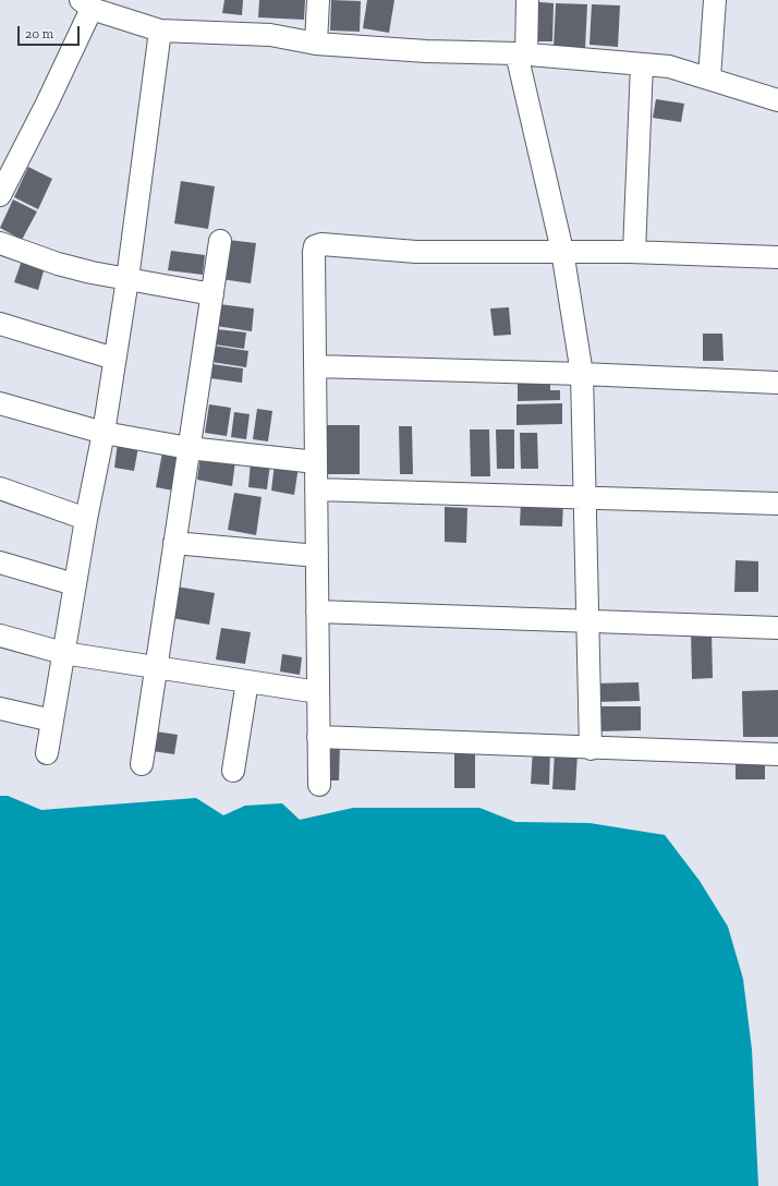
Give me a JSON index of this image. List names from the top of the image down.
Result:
{
  "scale_bar": "20 m"
}
